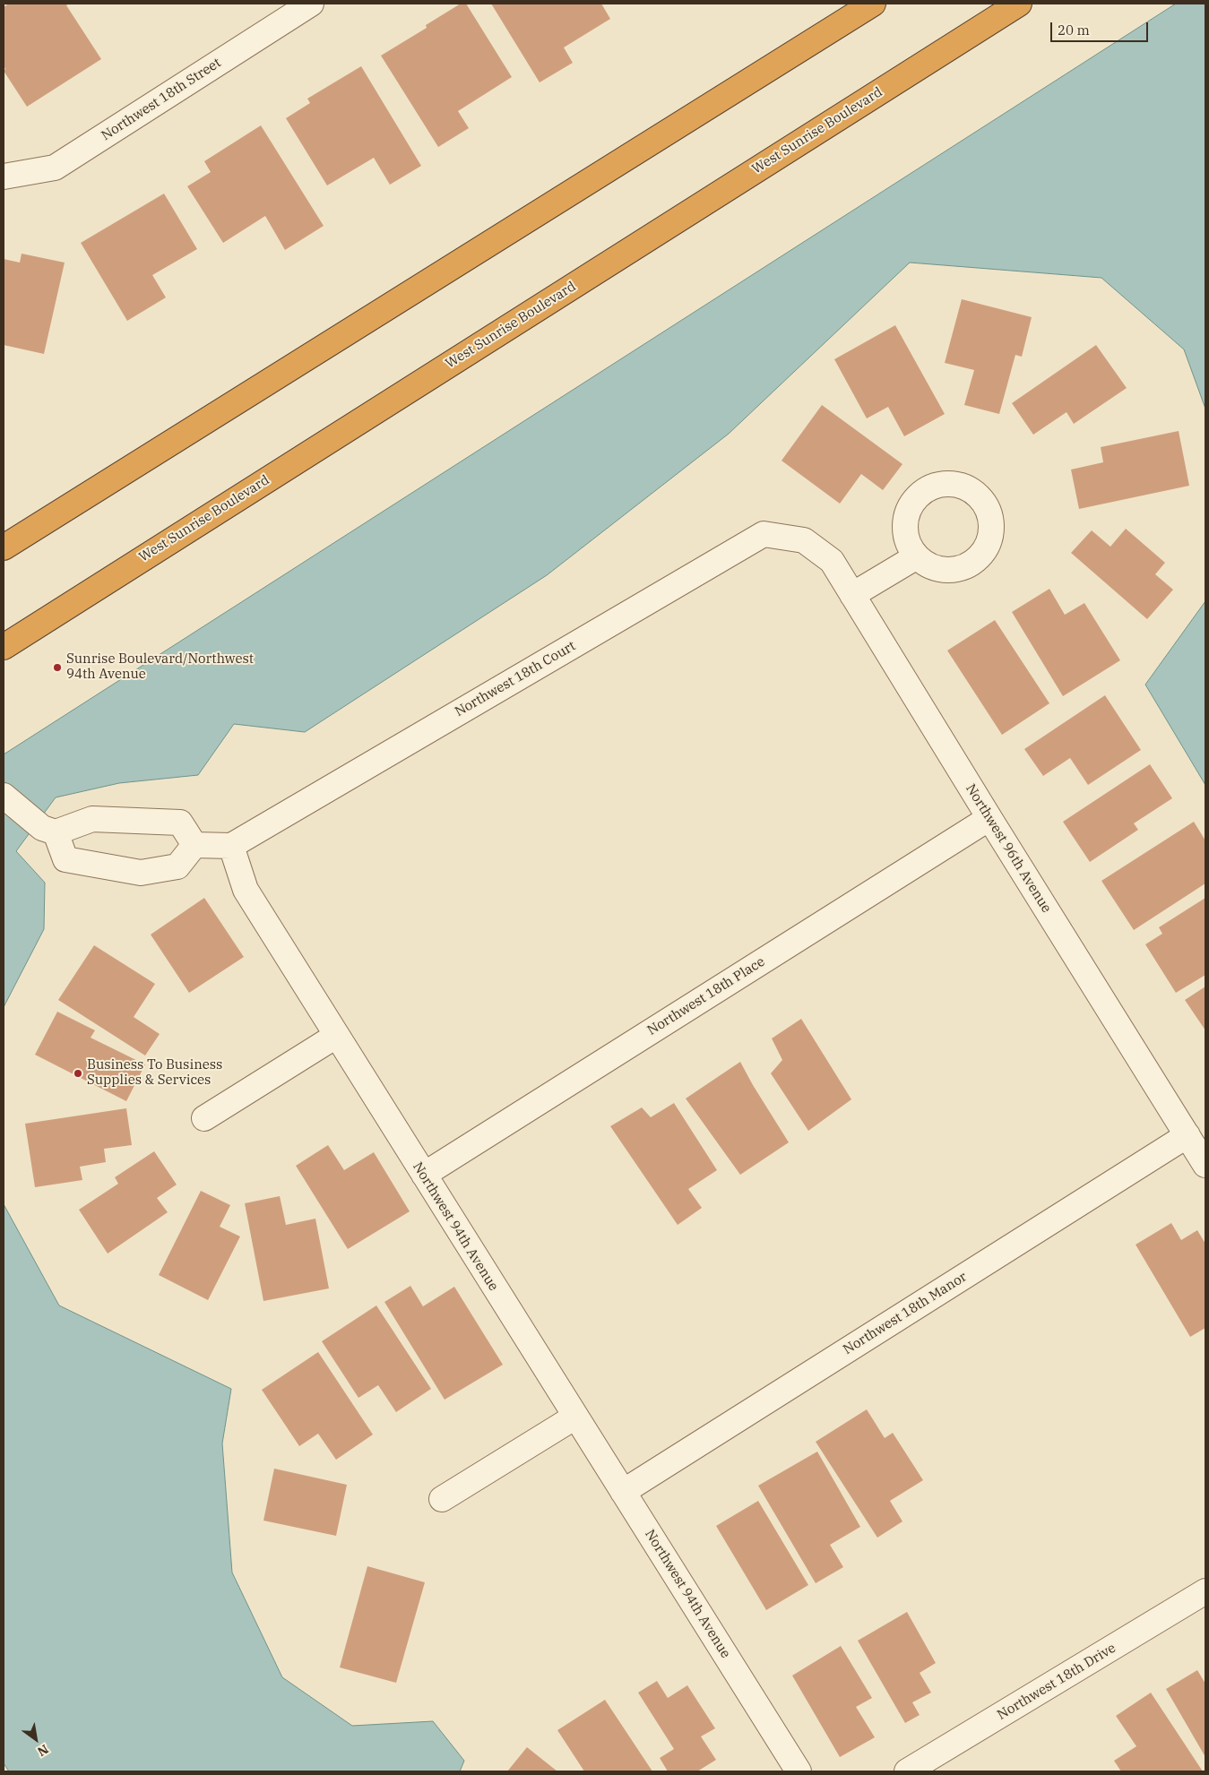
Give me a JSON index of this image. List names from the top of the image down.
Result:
{
  "streets": {
    "highway": ["West Sunrise Boulevard"],
    "street": [
      "Northwest 18th Street",
      "Northwest 18th Court",
      "Northwest 96th Avenue",
      "Northwest 18th Place",
      "Northwest 94th Avenue",
      "Northwest 18th Manor",
      "Northwest 18th Drive"
    ]
  },
  "crossings": [
    ["Northwest 18th Court", "Northwest 96th Avenue"],
    ["Northwest 18th Court", "Northwest 94th Avenue"],
    ["Northwest 96th Avenue", "Northwest 18th Place"],
    ["Northwest 96th Avenue", "Northwest 18th Manor"],
    ["Northwest 18th Place", "Northwest 94th Avenue"],
    ["Northwest 94th Avenue", "Northwest 18th Manor"]
  ],
  "places": ["Sunrise Boulevard/Northwest 94th Avenue", "Business To Business Supplies & Services"],
  "scale_bar": "20 m",
  "north": "bottom right"
}
